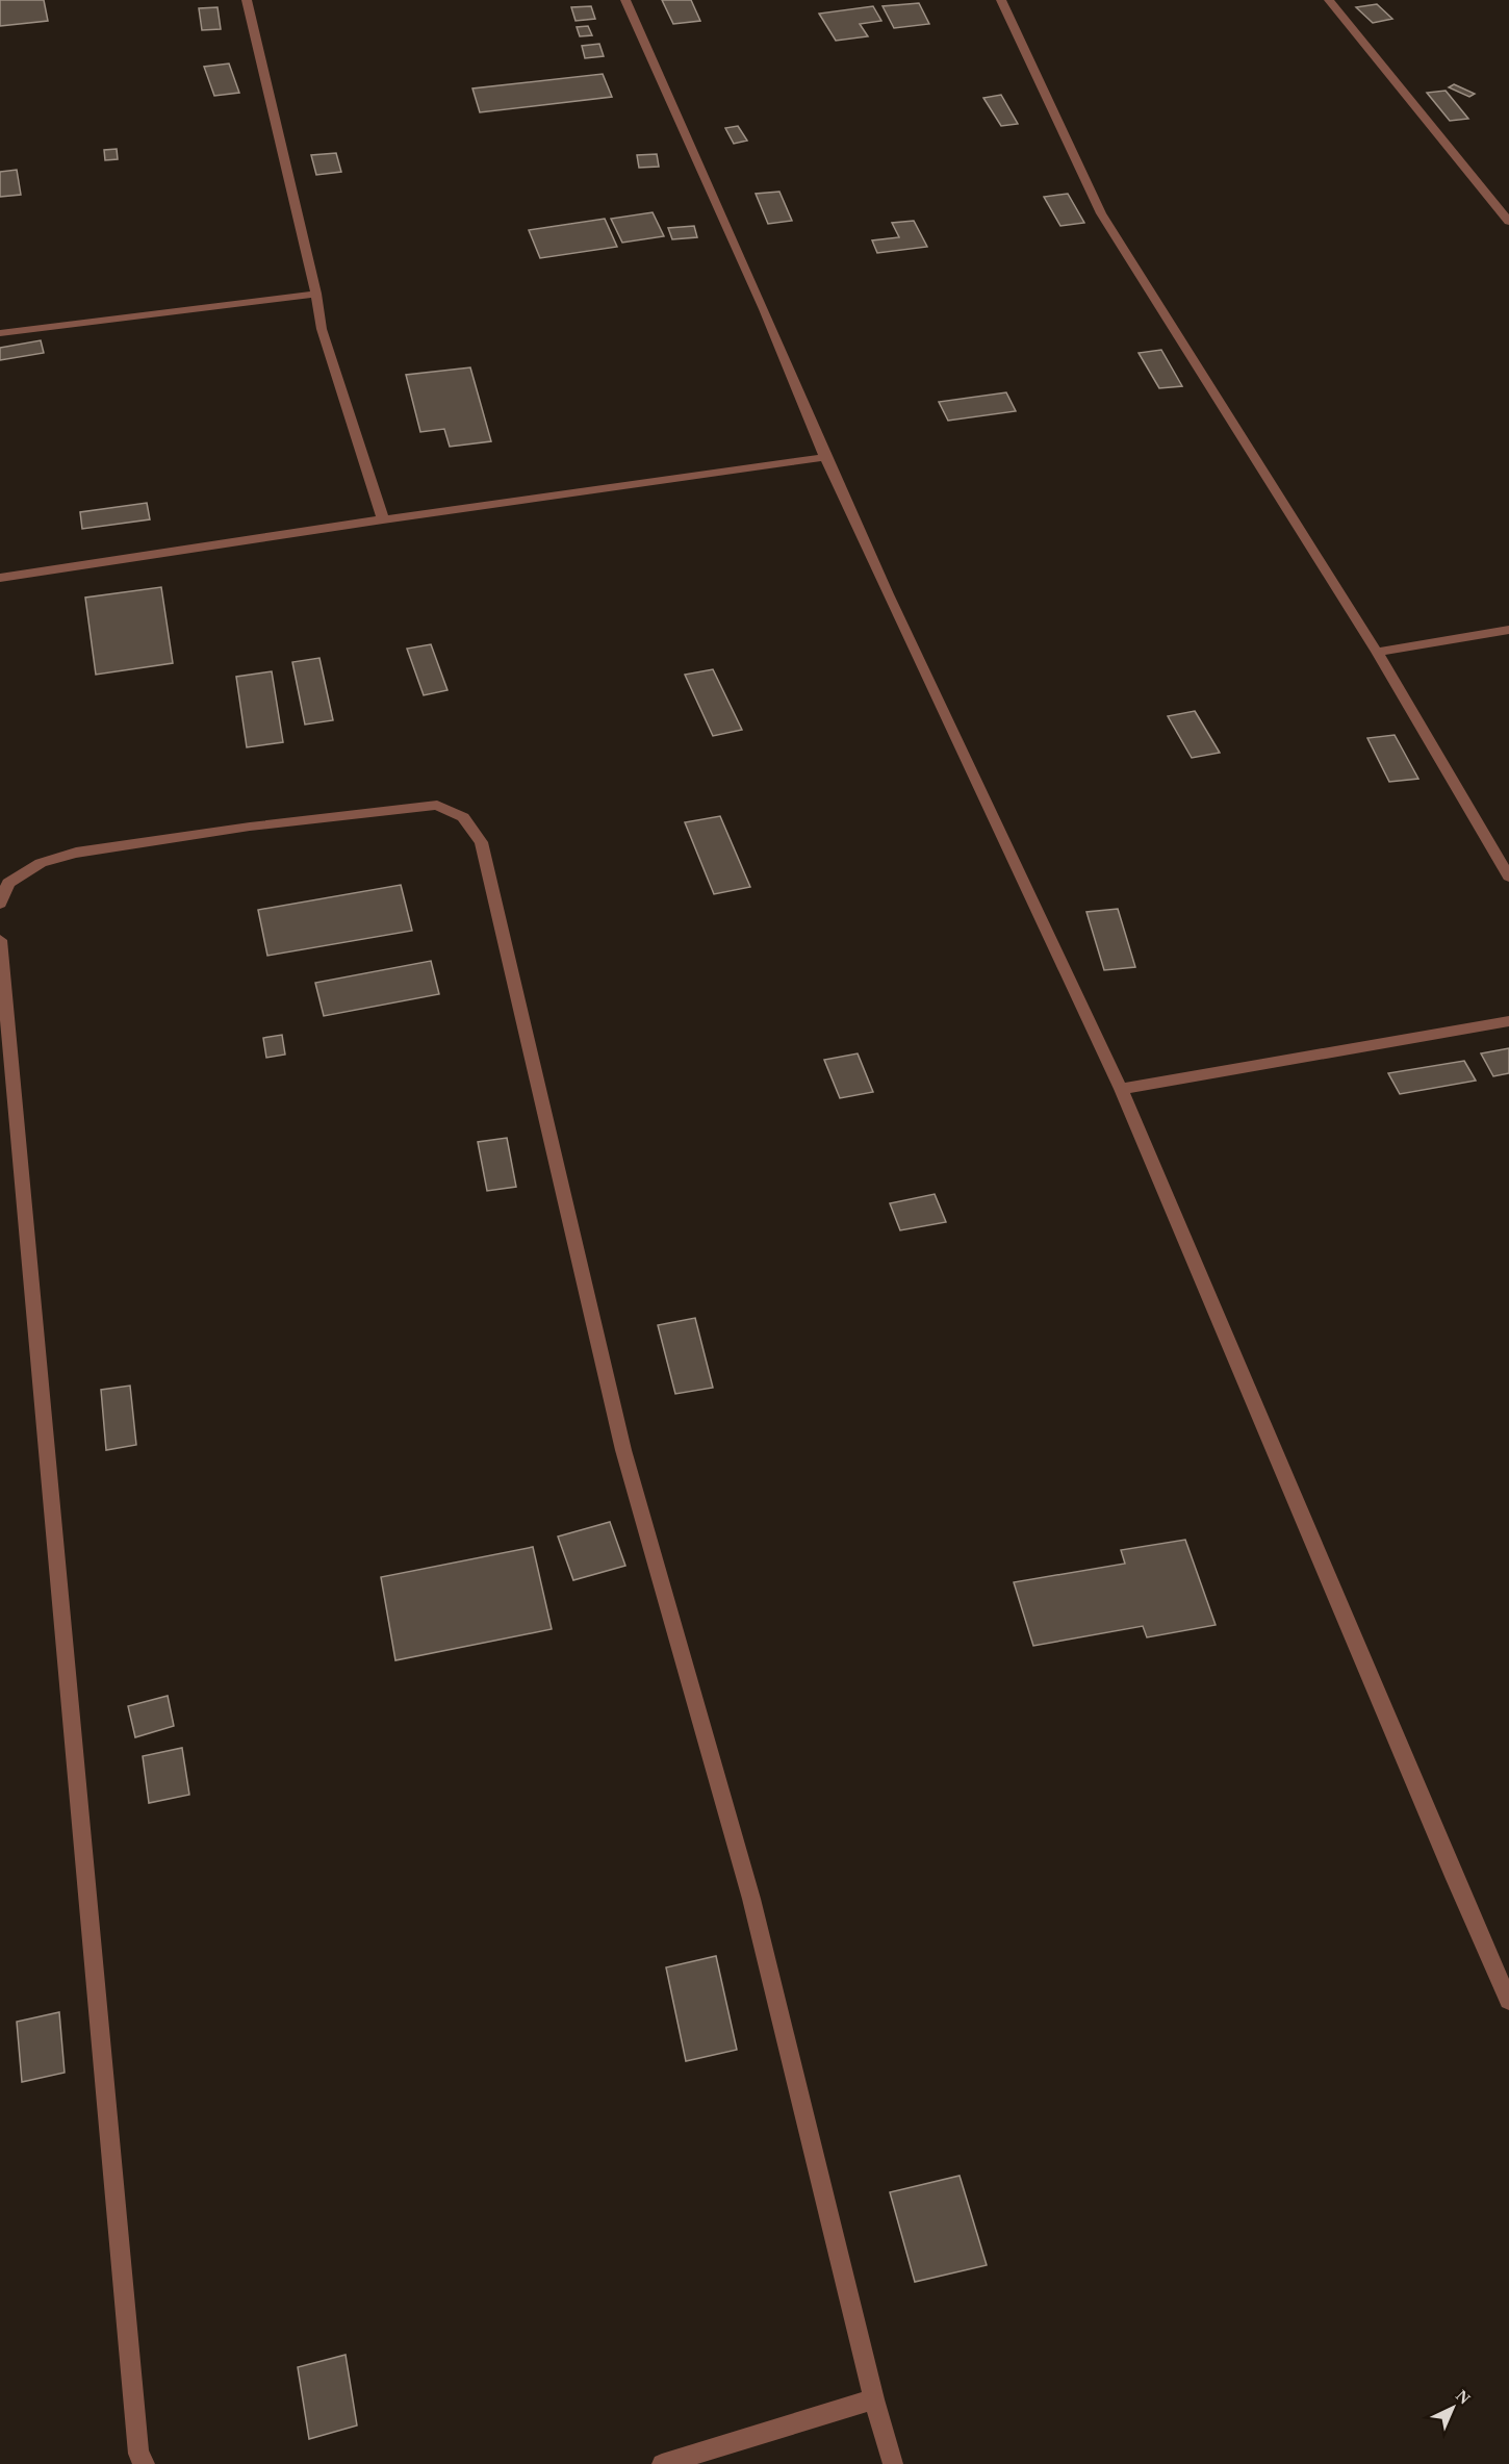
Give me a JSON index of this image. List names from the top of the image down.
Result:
{
  "north": "top right"
}
